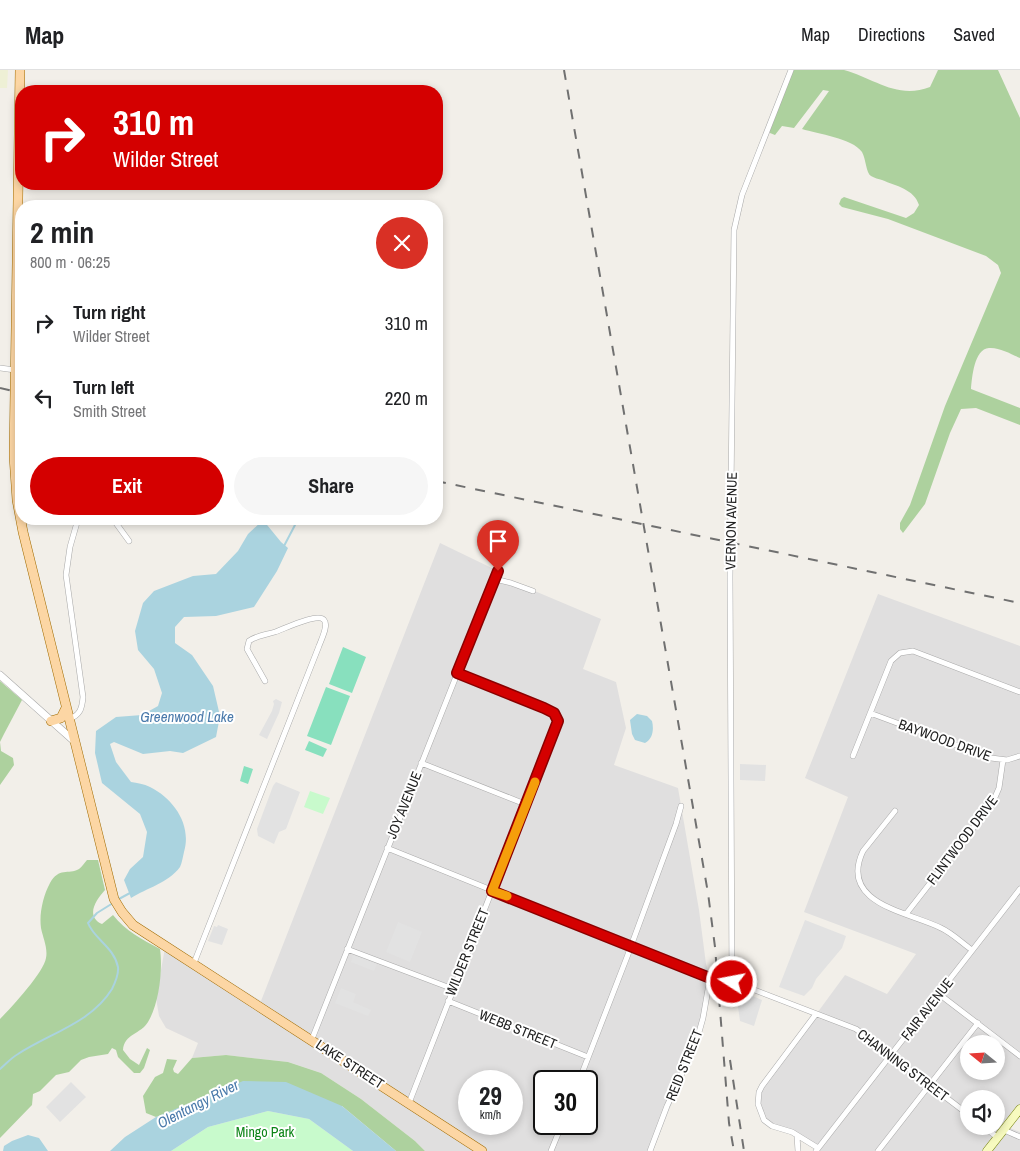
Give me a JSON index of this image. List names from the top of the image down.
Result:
{
  "streets": {
    "main road": ["LAKE STREET"],
    "street": [
      "VERNON AVENUE",
      "BAYWOOD DRIVE",
      "JOY AVENUE",
      "FLINTWOOD DRIVE",
      "WILDER STREET",
      "FAIR AVENUE",
      "WEBB STREET",
      "REID STREET",
      "CHANNING STREET"
    ]
  },
  "crossings": [
    ["VERNON AVENUE", "CHANNING STREET"],
    ["BAYWOOD DRIVE", "FLINTWOOD DRIVE"],
    ["JOY AVENUE", "WILDER STREET"],
    ["JOY AVENUE", "LAKE STREET"],
    ["JOY AVENUE", "CHANNING STREET"],
    ["WILDER STREET", "WEBB STREET"],
    ["WILDER STREET", "LAKE STREET"],
    ["WILDER STREET", "CHANNING STREET"],
    ["FAIR AVENUE", "CHANNING STREET"],
    ["REID STREET", "CHANNING STREET"]
  ],
  "water": ["Greenwood Lake", "Olentangy River"],
  "parks": ["Mingo Park"],
  "north": "left",
  "page": {
    "header": "Map",
    "nav": ["Map", "Directions", "Saved"],
    "turn": ["310 m", "Wilder Street"],
    "heading": ["2 min", "800 m · 06:25"],
    "list": [
      {
        "name": "Turn right",
        "note": "Wilder Street",
        "value": "310 m"
      },
      {
        "name": "Turn left",
        "note": "Smith Street",
        "value": "220 m"
      }
    ],
    "buttons": ["Exit", "Share"],
    "speed": "29 km/h",
    "limit": "30"
  }
}
